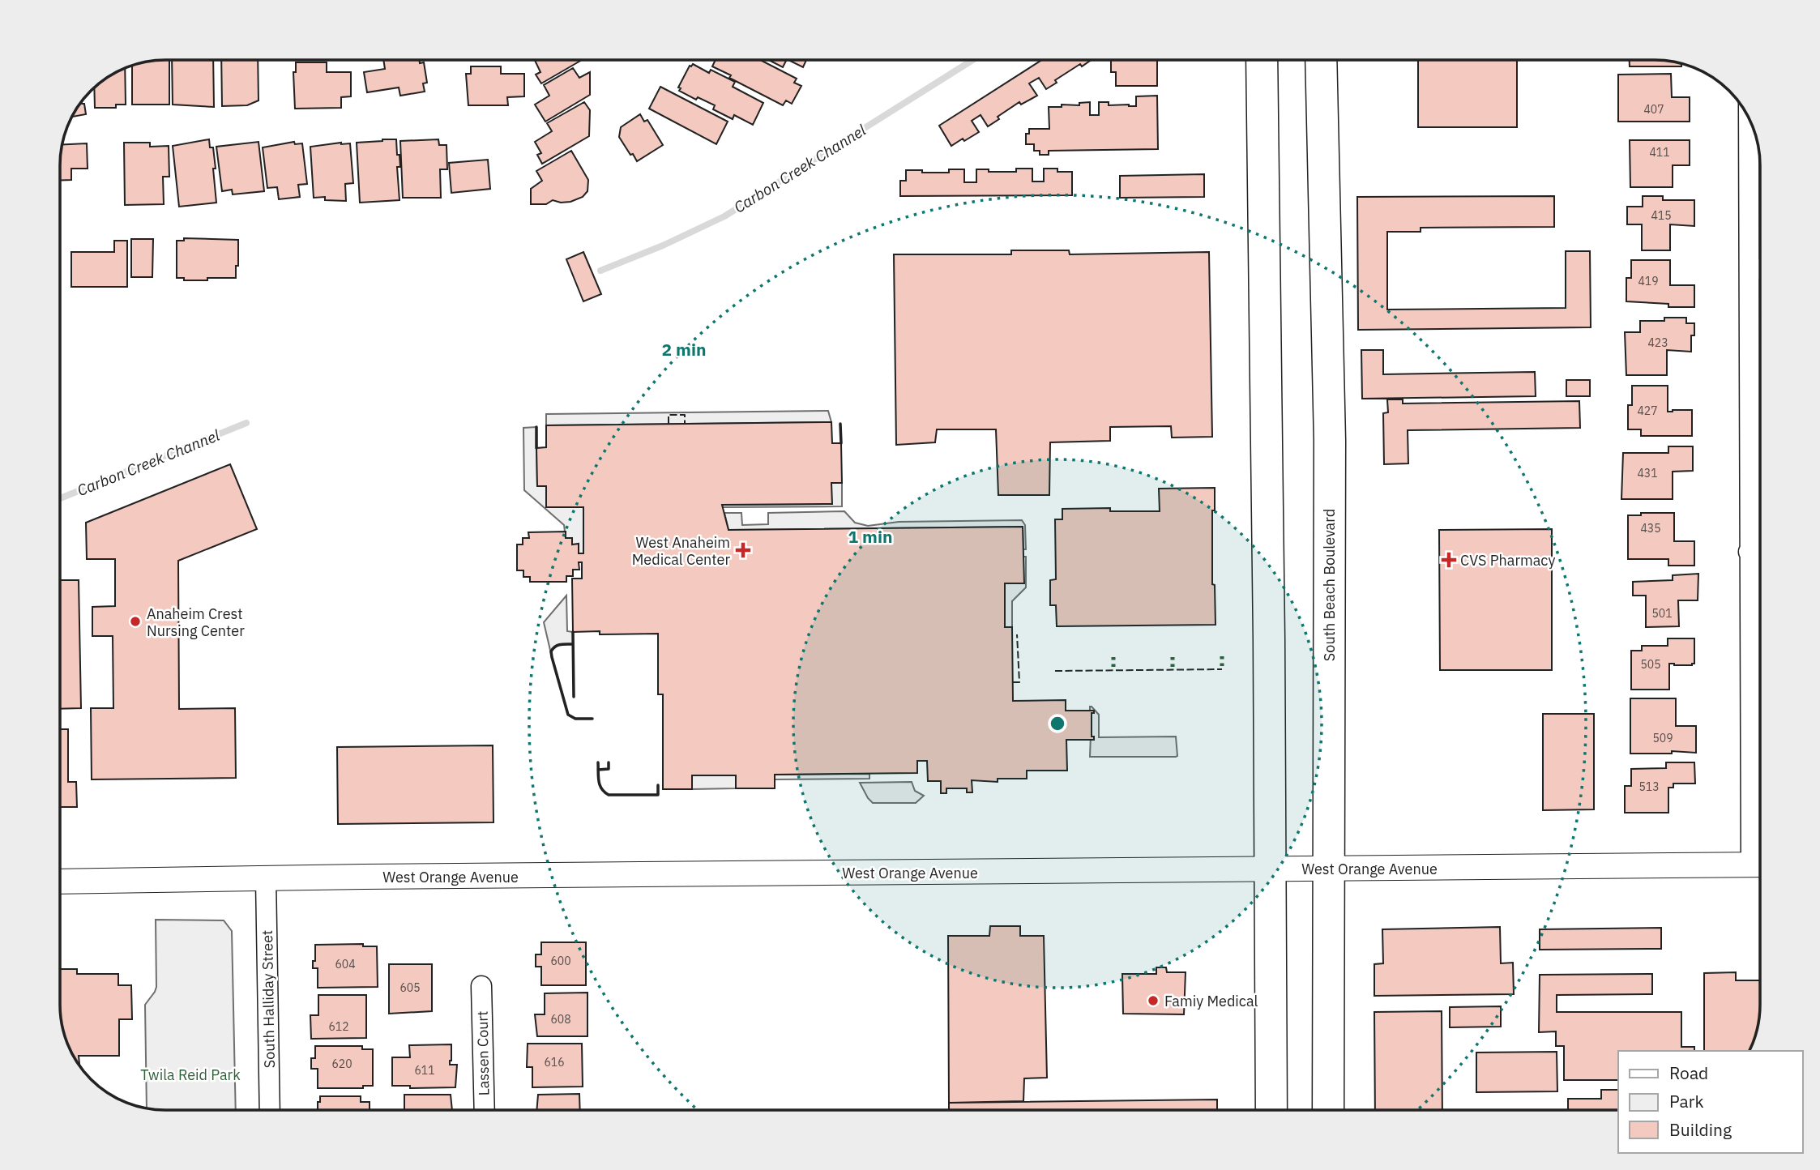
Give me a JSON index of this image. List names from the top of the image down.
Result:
{
  "streets": {
    "main road": ["South Beach Boulevard"],
    "street": ["West Orange Avenue", "South Halliday Street", "Lassen Court"]
  },
  "crossings": [
    ["South Beach Boulevard", "West Orange Avenue"],
    ["West Orange Avenue", "South Halliday Street"]
  ],
  "water": ["Carbon Creek Channel"],
  "parks": ["Twila Reid Park"],
  "places": {
    "health": ["West Anaheim Medical Center", "CVS Pharmacy"],
    "other": ["Anaheim Crest Nursing Center", "Famiy Medical"]
  },
  "house_numbers": [
    "407",
    "411",
    "415",
    "419",
    "423",
    "427",
    "431",
    "435",
    "501",
    "505",
    "509",
    "513",
    "600",
    "604",
    "605",
    "608",
    "612",
    "616",
    "620",
    "611"
  ],
  "legend": ["Road", "Park", "Building"],
  "rings": ["2 min", "1 min"]
}
